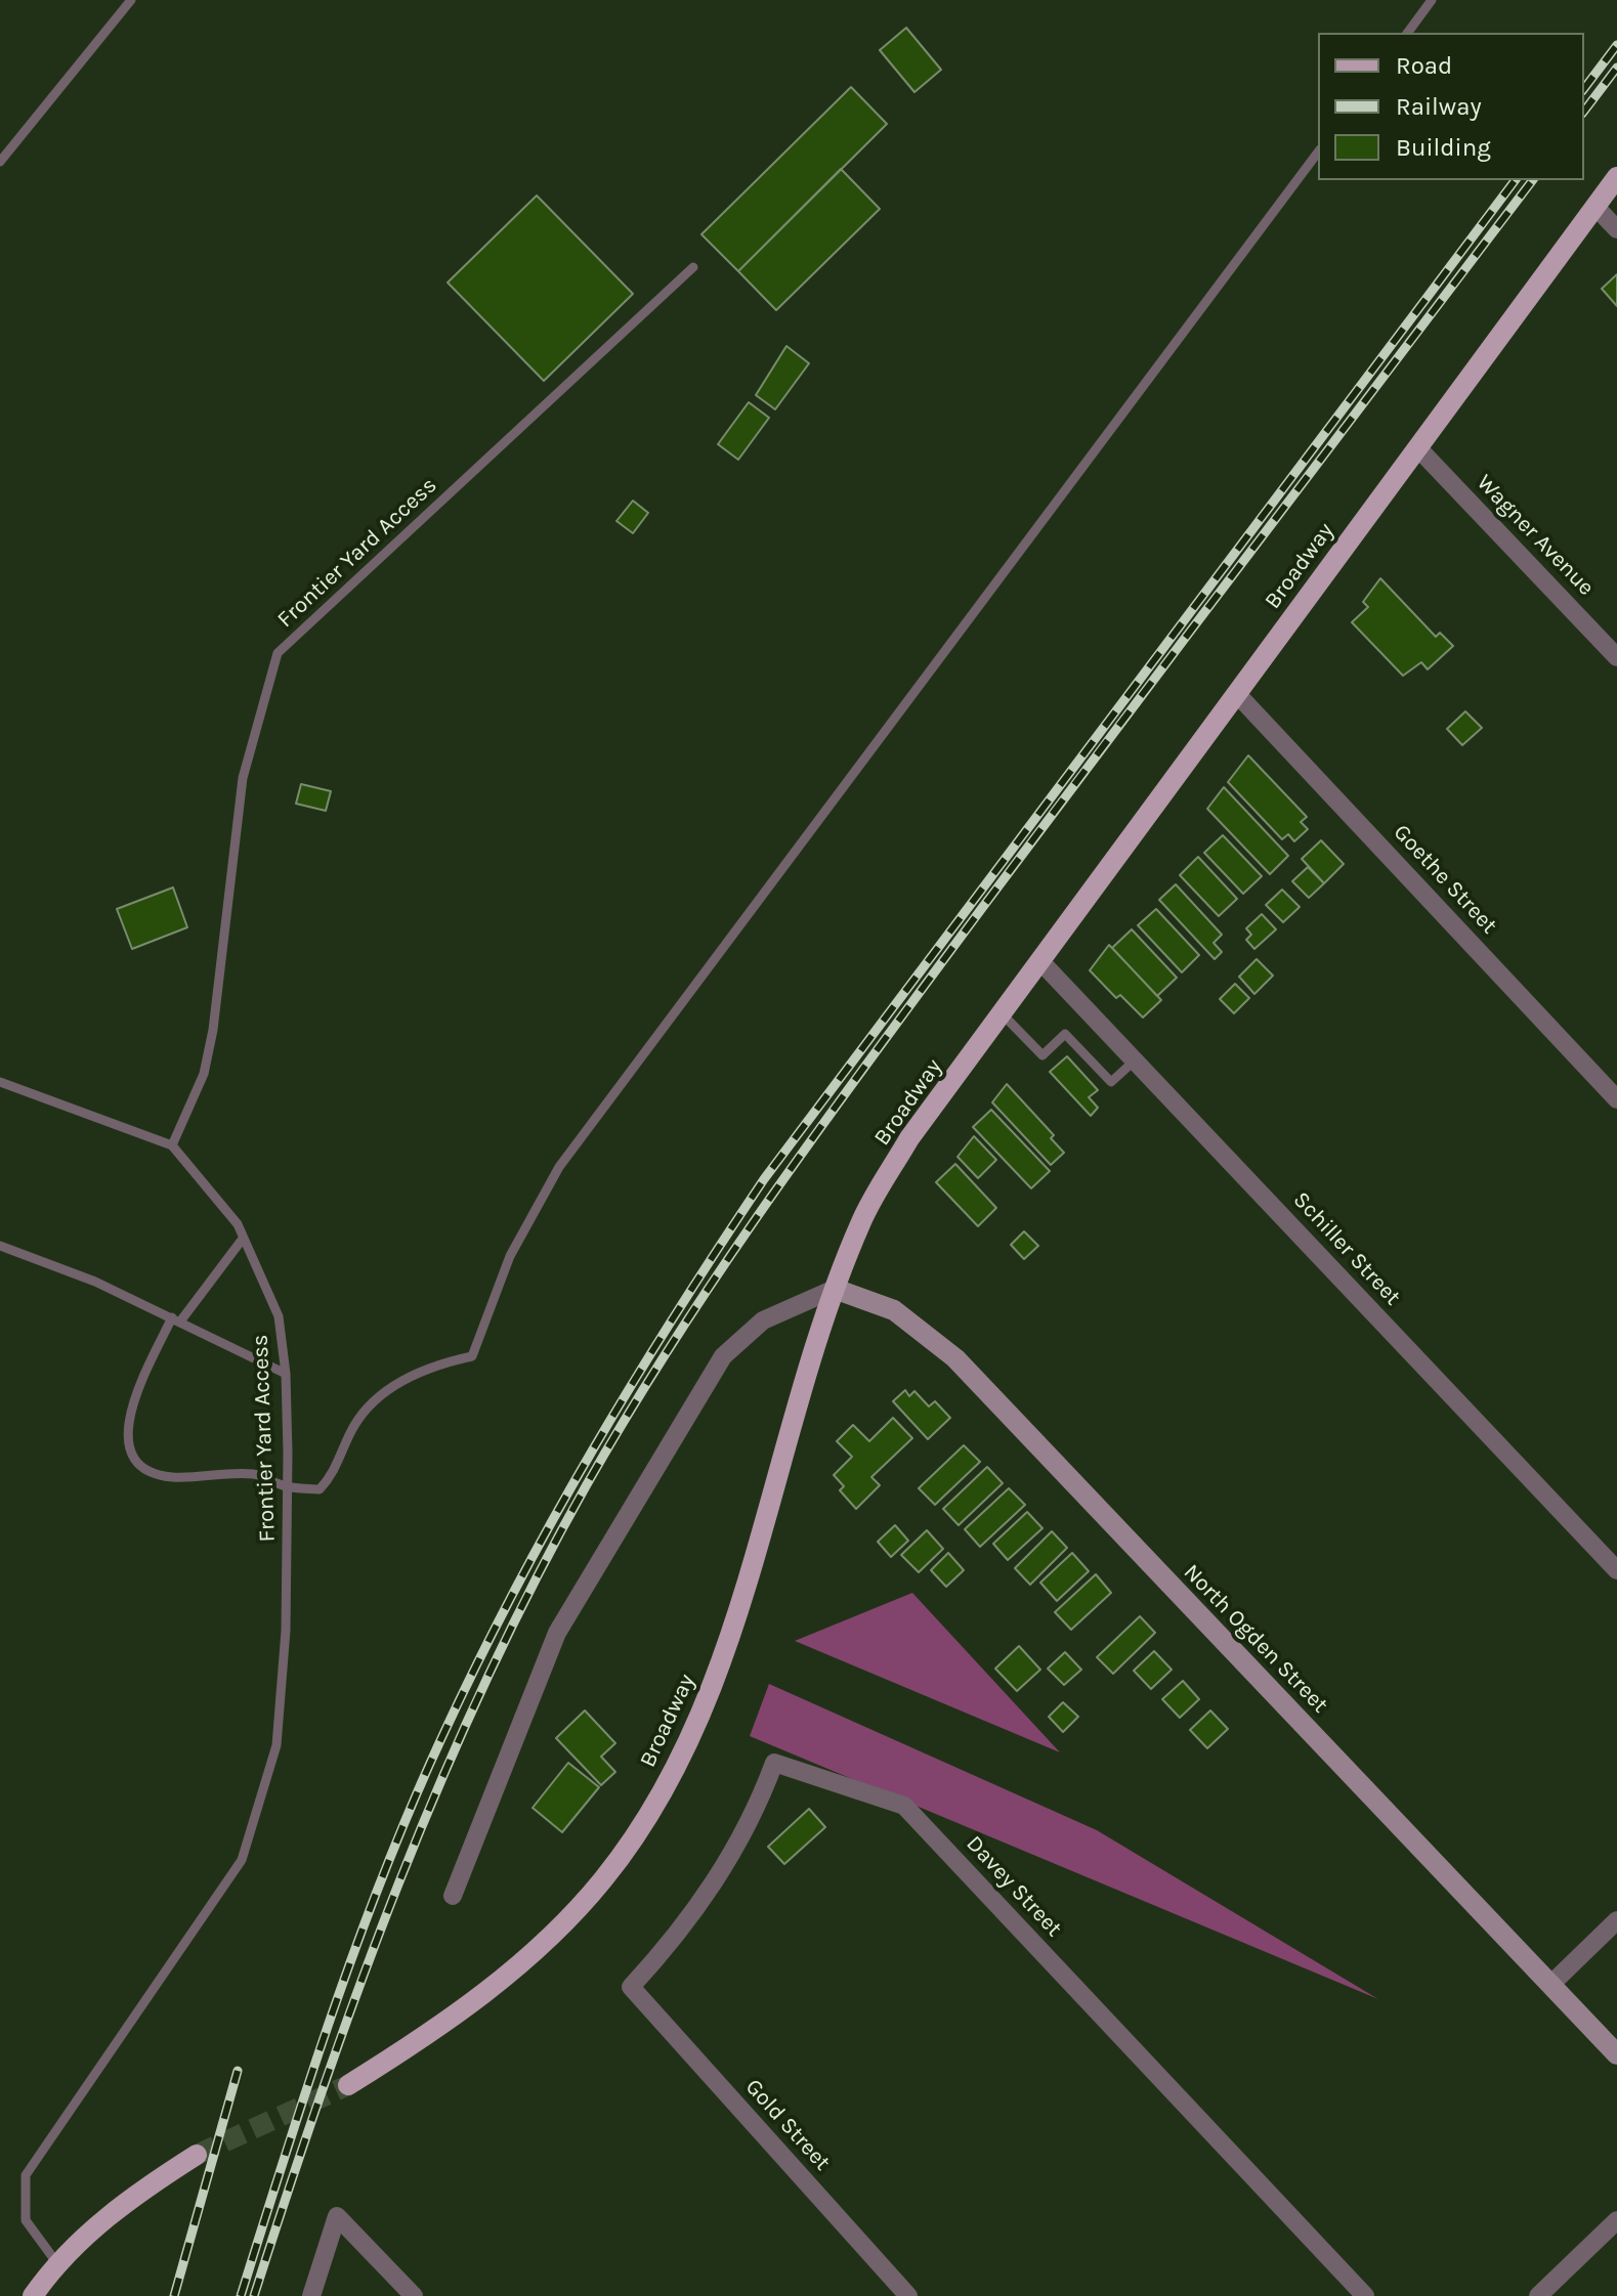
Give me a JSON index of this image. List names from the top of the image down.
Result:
{
  "streets": {
    "main road": ["Broadway"],
    "street": [
      "Wagner Avenue",
      "Goethe Street",
      "Schiller Street",
      "North Ogden Street",
      "Davey Street",
      "Gold Street"
    ],
    "lane": ["Frontier Yard Access"]
  },
  "crossings": [
    ["Wagner Avenue", "Broadway"],
    ["Broadway", "Goethe Street"],
    ["Broadway", "Schiller Street"],
    ["Broadway", "North Ogden Street"],
    ["Davey Street", "Gold Street"]
  ],
  "legend": ["Road", "Railway", "Building"]
}
